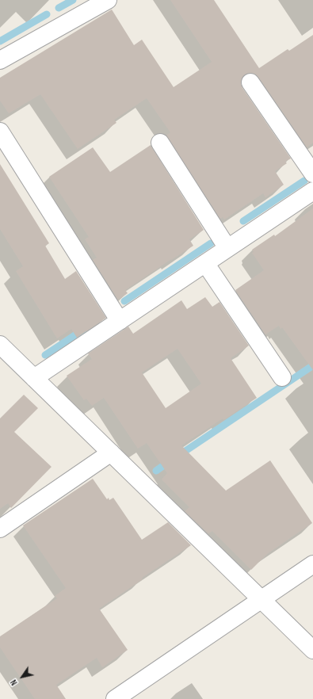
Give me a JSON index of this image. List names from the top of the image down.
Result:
{
  "north": "bottom left"
}
